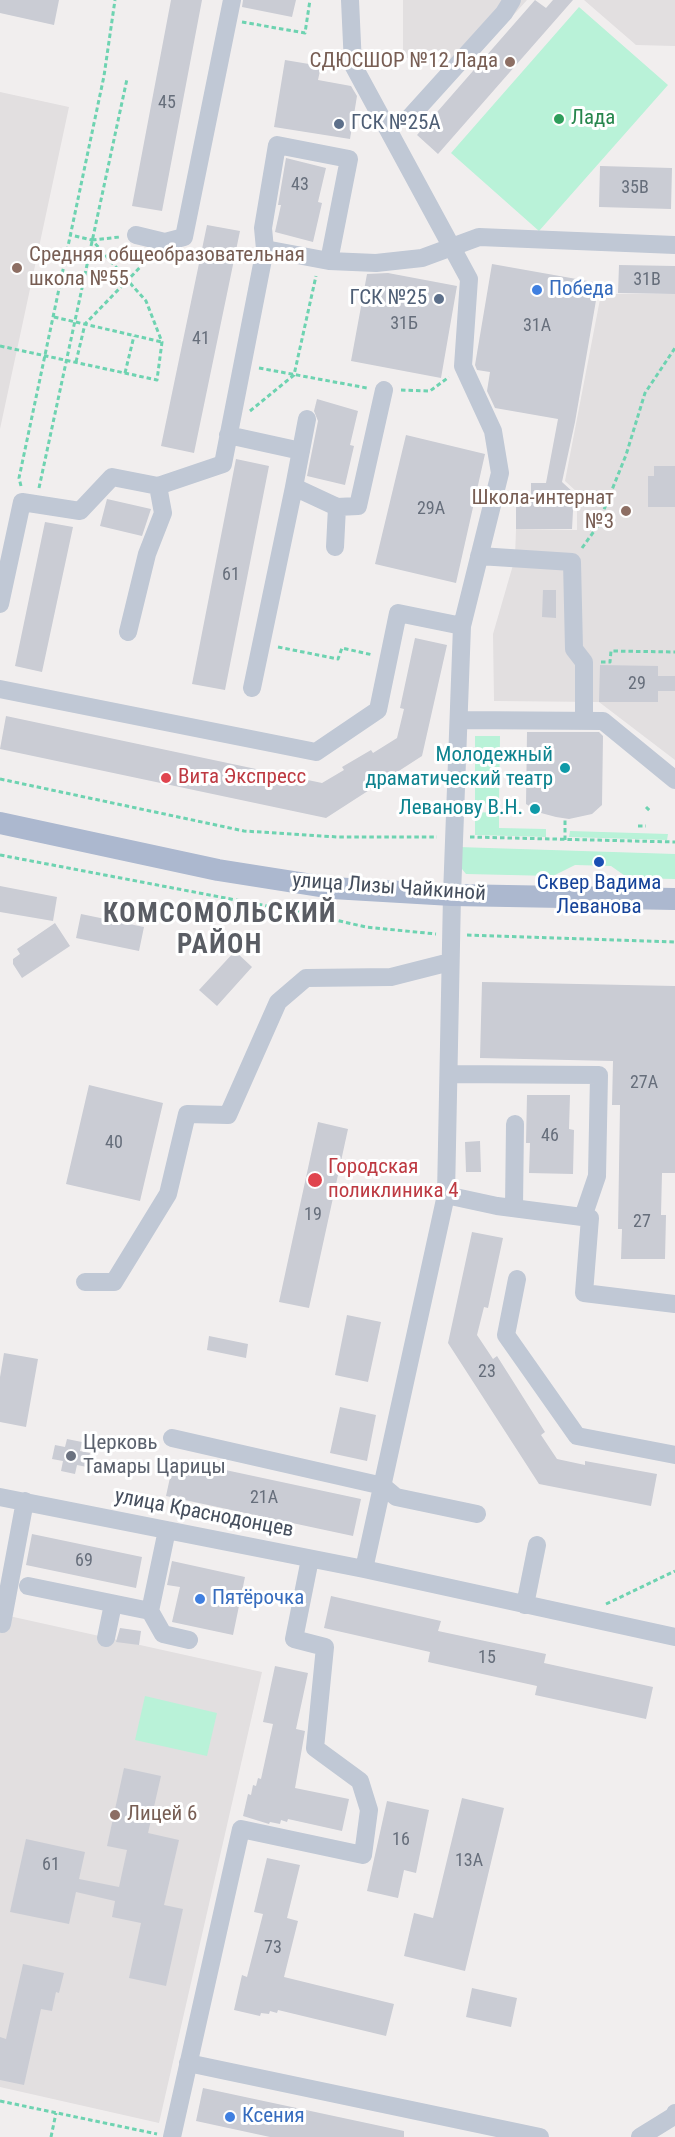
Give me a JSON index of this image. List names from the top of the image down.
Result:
{
  "streets": {
    "main road": ["улица Лизы Чайкиной"],
    "street": ["улица Краснодонцев"]
  },
  "districts": ["КОМСОМОЛЬСКИЙ РАЙОН"],
  "places": [
    "СДЮСШОР №12 Лада",
    "Лада",
    "ГСК №25А",
    "Средняя общеобразовательная школа №55",
    "Победа",
    "ГСК №25",
    "Школа-интернат №3",
    "Молодежный драматический театр",
    "Вита Экспресс",
    "Леванову В.Н.",
    "Сквер Вадима Леванова",
    "Городская поликлиника 4",
    "Церковь Тамары Царицы",
    "Пятёрочка",
    "Лицей 6",
    "Ксения"
  ],
  "house_numbers": [
    "45",
    "43",
    "35В",
    "31В",
    "31Б",
    "31А",
    "41",
    "29А",
    "61",
    "29",
    "27А",
    "46",
    "40",
    "19",
    "27",
    "23",
    "21А",
    "69",
    "15",
    "16",
    "13А",
    "61",
    "73"
  ]
}
